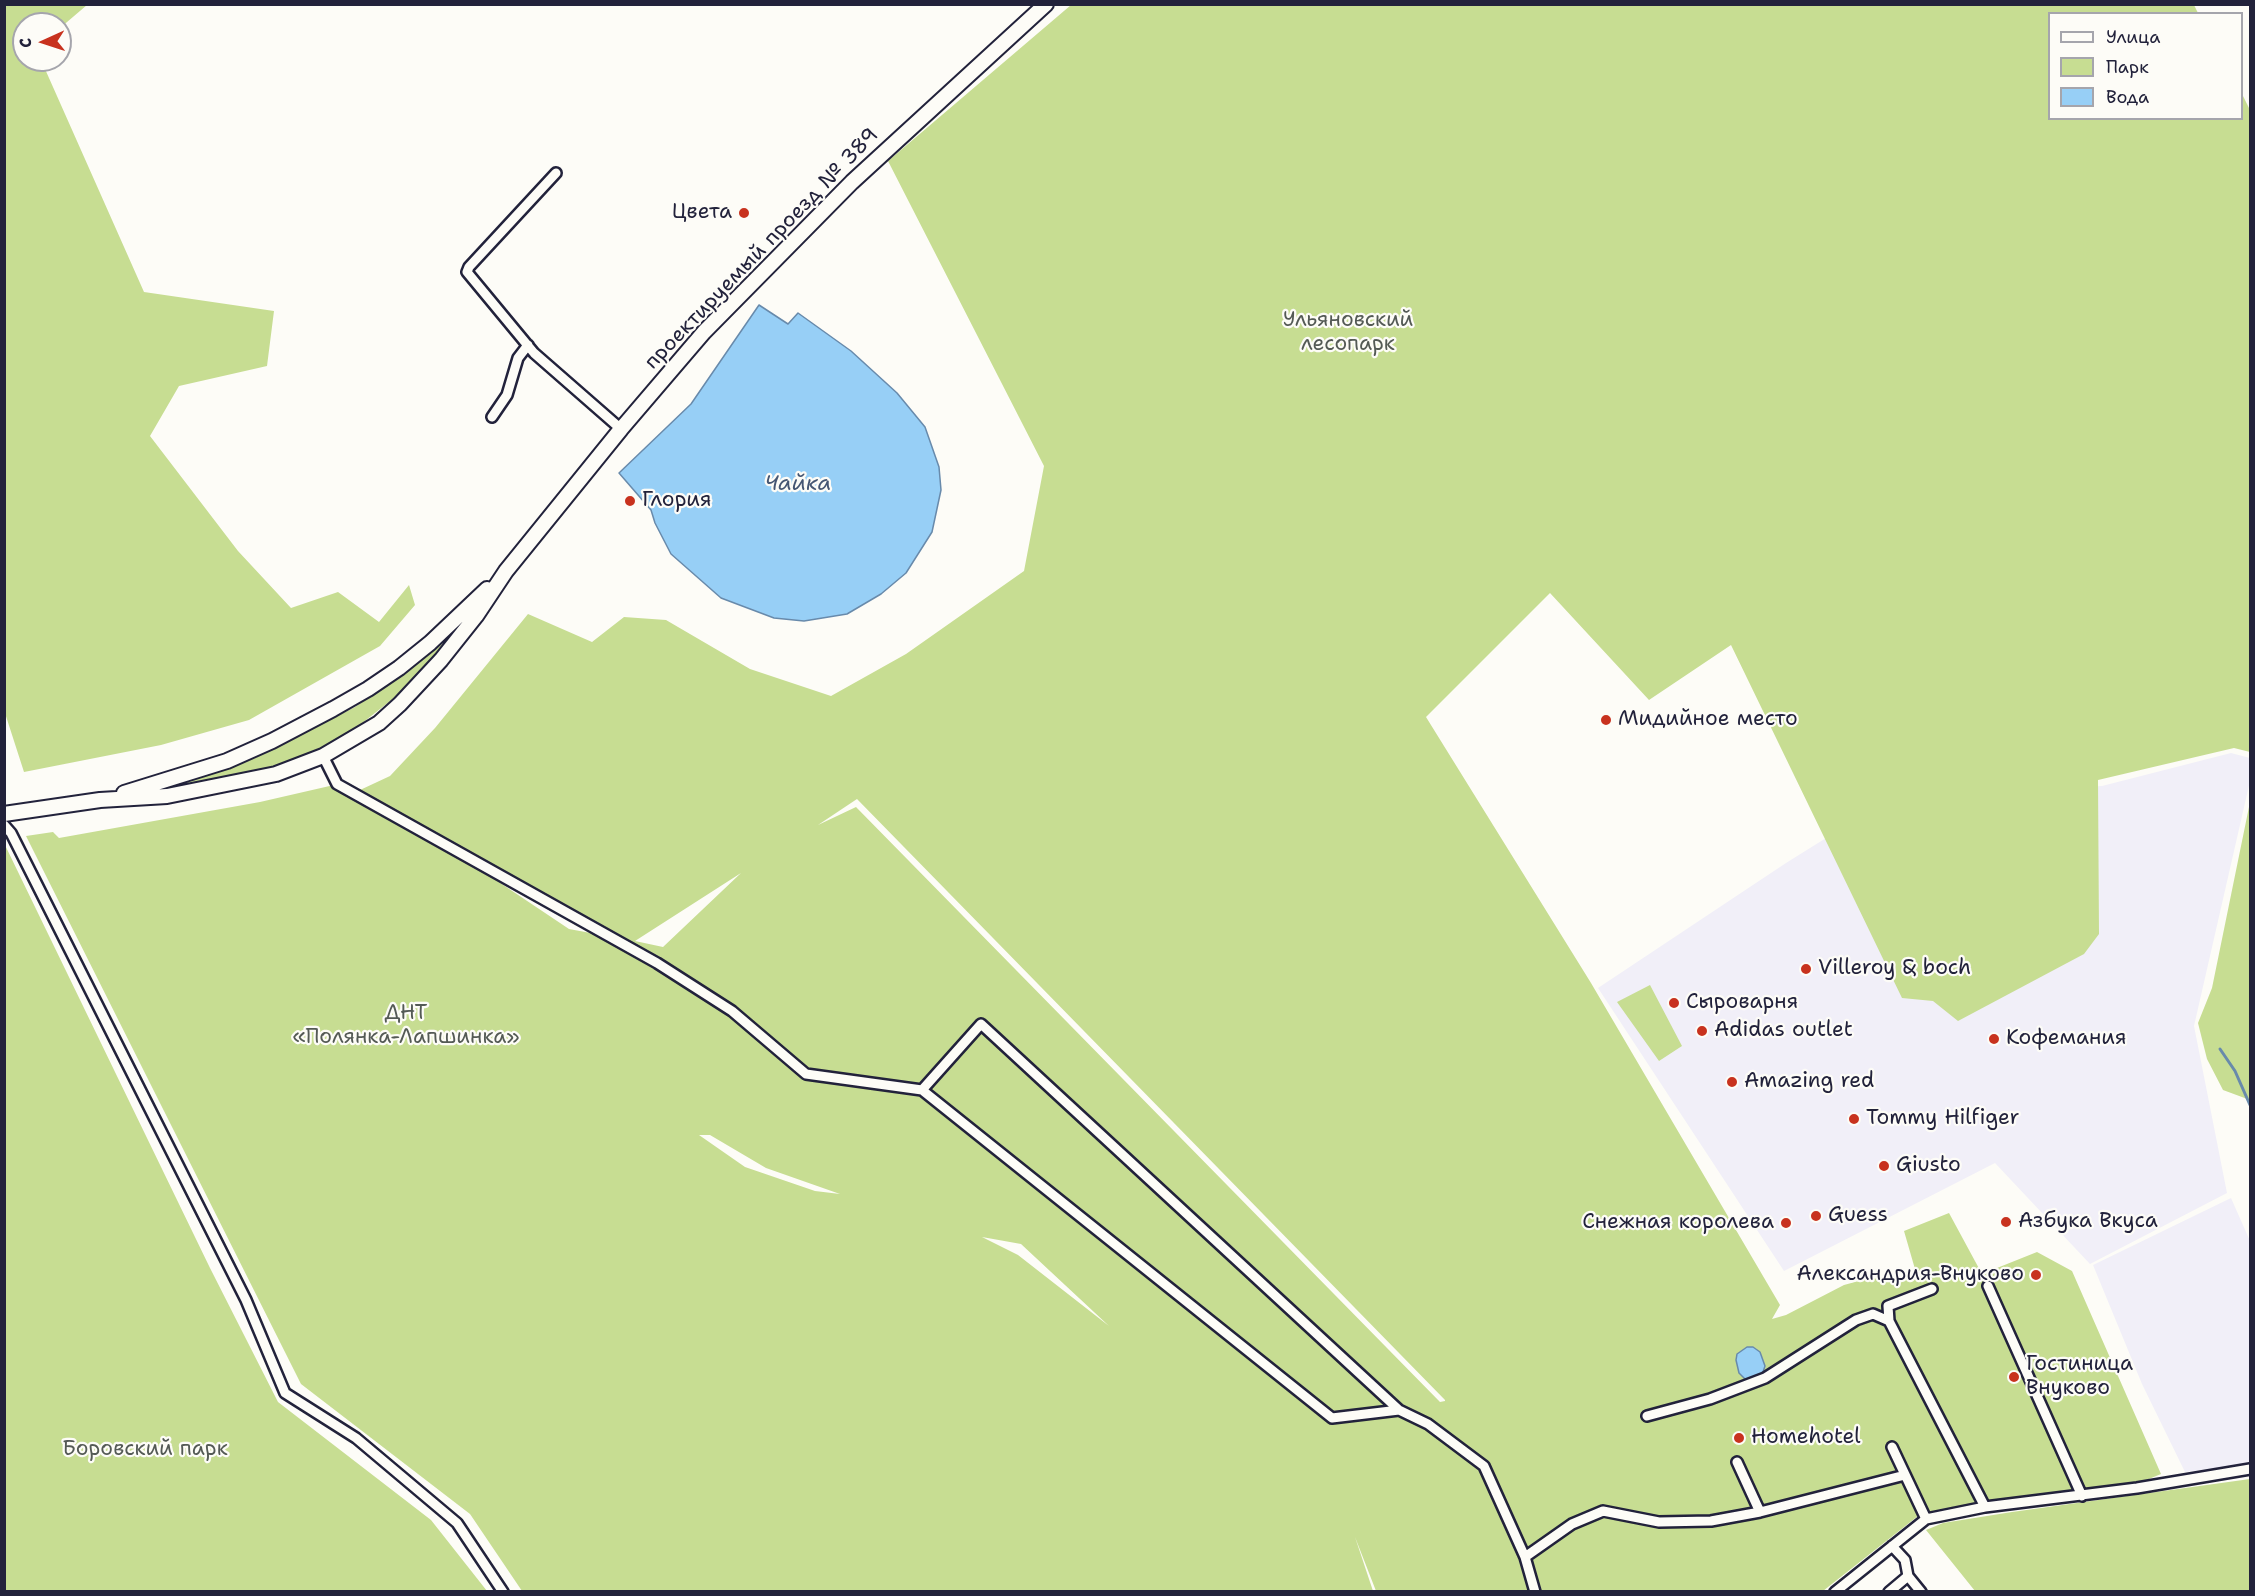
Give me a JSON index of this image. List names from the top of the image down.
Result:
{
  "streets": {
    "main road": ["проектируемый проезд № 389"]
  },
  "water": ["Чайка"],
  "parks": ["Ульяновский лесопарк", "ДНТ «Полянка-Лапшинка»", "Боровский парк"],
  "places": [
    "Цвета",
    "Глория",
    "Мидийное место",
    "Villeroy & boch",
    "Сыроварня",
    "Adidas outlet",
    "Кофемания",
    "Amazing red",
    "Tommy Hilfiger",
    "Giusto",
    "Guess",
    "Азбука Вкуса",
    "Снежная королева",
    "Александрия-Внуково",
    "Гостиница Внуково",
    "Homehotel"
  ],
  "legend": ["Улица", "Парк", "Вода"],
  "north": "left"
}
